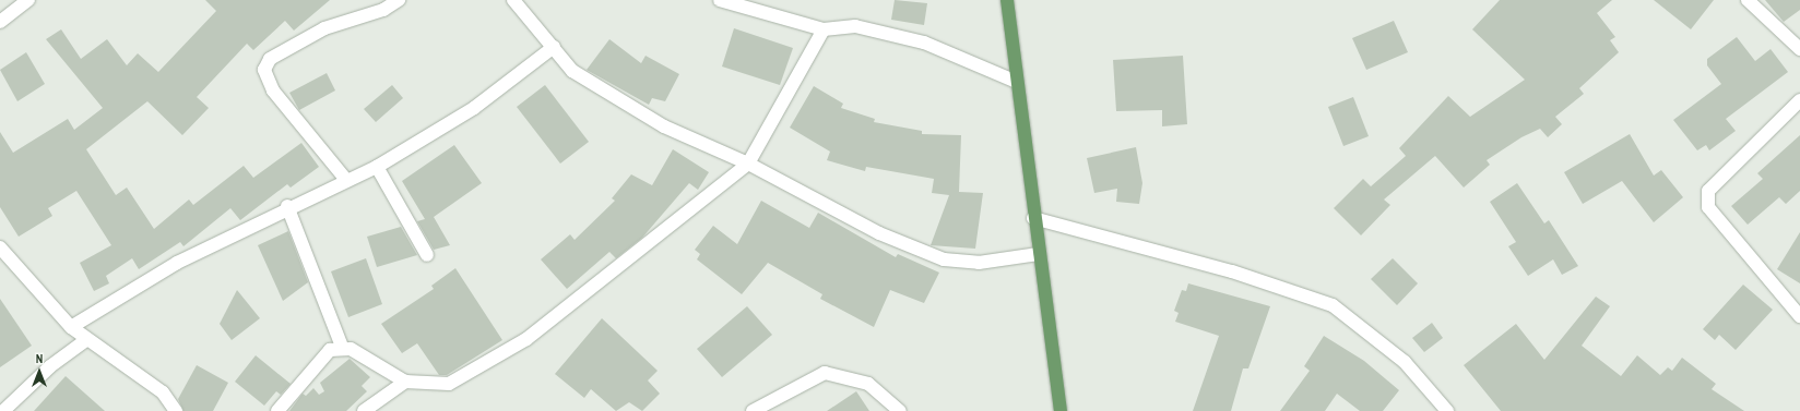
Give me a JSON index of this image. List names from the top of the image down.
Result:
{
  "north": "top"
}
